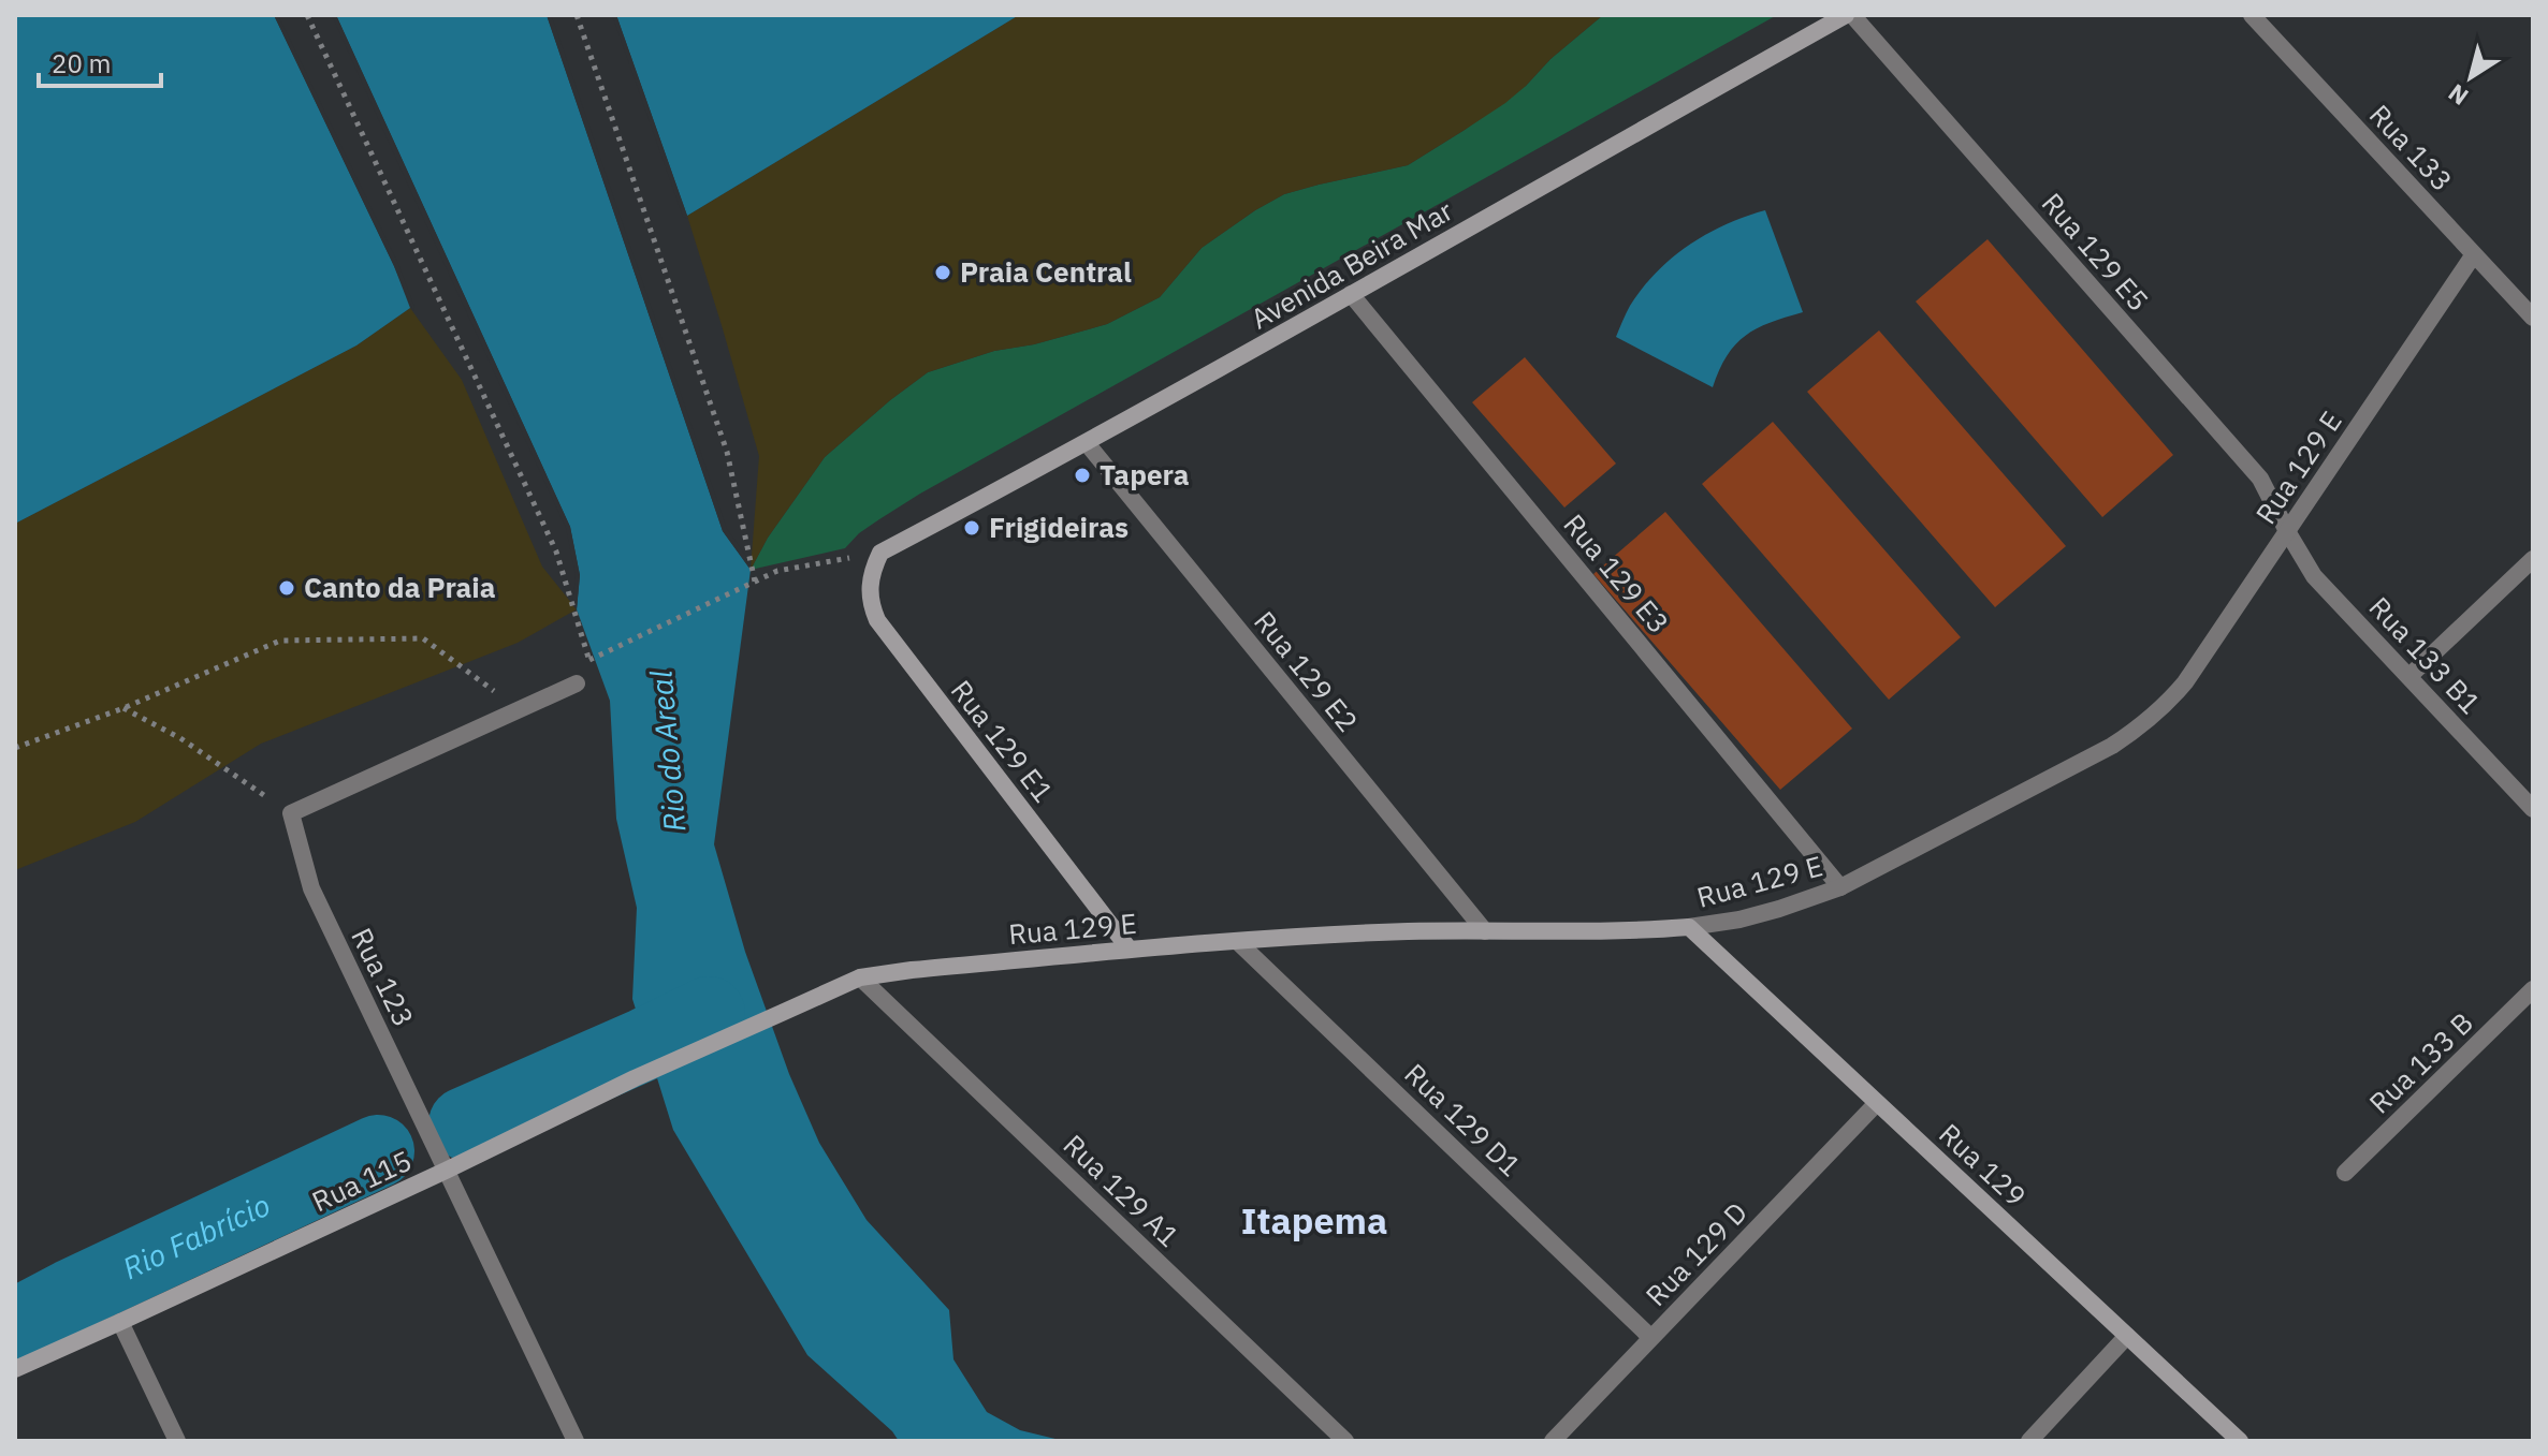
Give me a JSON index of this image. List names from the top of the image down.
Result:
{
  "streets": {
    "main road": [
      "Avenida Beira Mar",
      "Rua 129 E",
      "Rua 129 E1",
      "Rua 129",
      "Rua 115"
    ],
    "street": [
      "Rua 133",
      "Rua 129 E5",
      "Rua 129 E3",
      "Rua 133 B1",
      "Rua 129 E2",
      "Rua 123",
      "Rua 133 B",
      "Rua 129 D1",
      "Rua 129 A1",
      "Rua 129 D"
    ]
  },
  "crossings": [
    ["Rua 133", "Rua 129 E"],
    ["Rua 129 E5", "Avenida Beira Mar"],
    ["Rua 129 E5", "Rua 129 E"],
    ["Rua 129 E5", "Rua 133 B1"],
    ["Avenida Beira Mar", "Rua 129 E3"],
    ["Avenida Beira Mar", "Rua 129 E2"],
    ["Avenida Beira Mar", "Rua 129 E1"],
    ["Rua 129 E", "Rua 129 E3"],
    ["Rua 129 E", "Rua 133 B1"],
    ["Rua 129 E", "Rua 129 E2"],
    ["Rua 129 E", "Rua 129 E1"],
    ["Rua 129 E", "Rua 129 D1"],
    ["Rua 129 E", "Rua 129"],
    ["Rua 129 E", "Rua 115"],
    ["Rua 129 E", "Rua 129 A1"],
    ["Rua 123", "Rua 115"],
    ["Rua 129 D1", "Rua 129 D"],
    ["Rua 129", "Rua 129 D"]
  ],
  "districts": ["Itapema"],
  "water": ["Rio do Areal", "Rio Fabrício"],
  "places": [
    "Praia Central",
    "Tapera",
    "Frigideiras",
    "Canto da Praia"
  ],
  "scale_bar": "20 m",
  "north": "bottom left"
}
